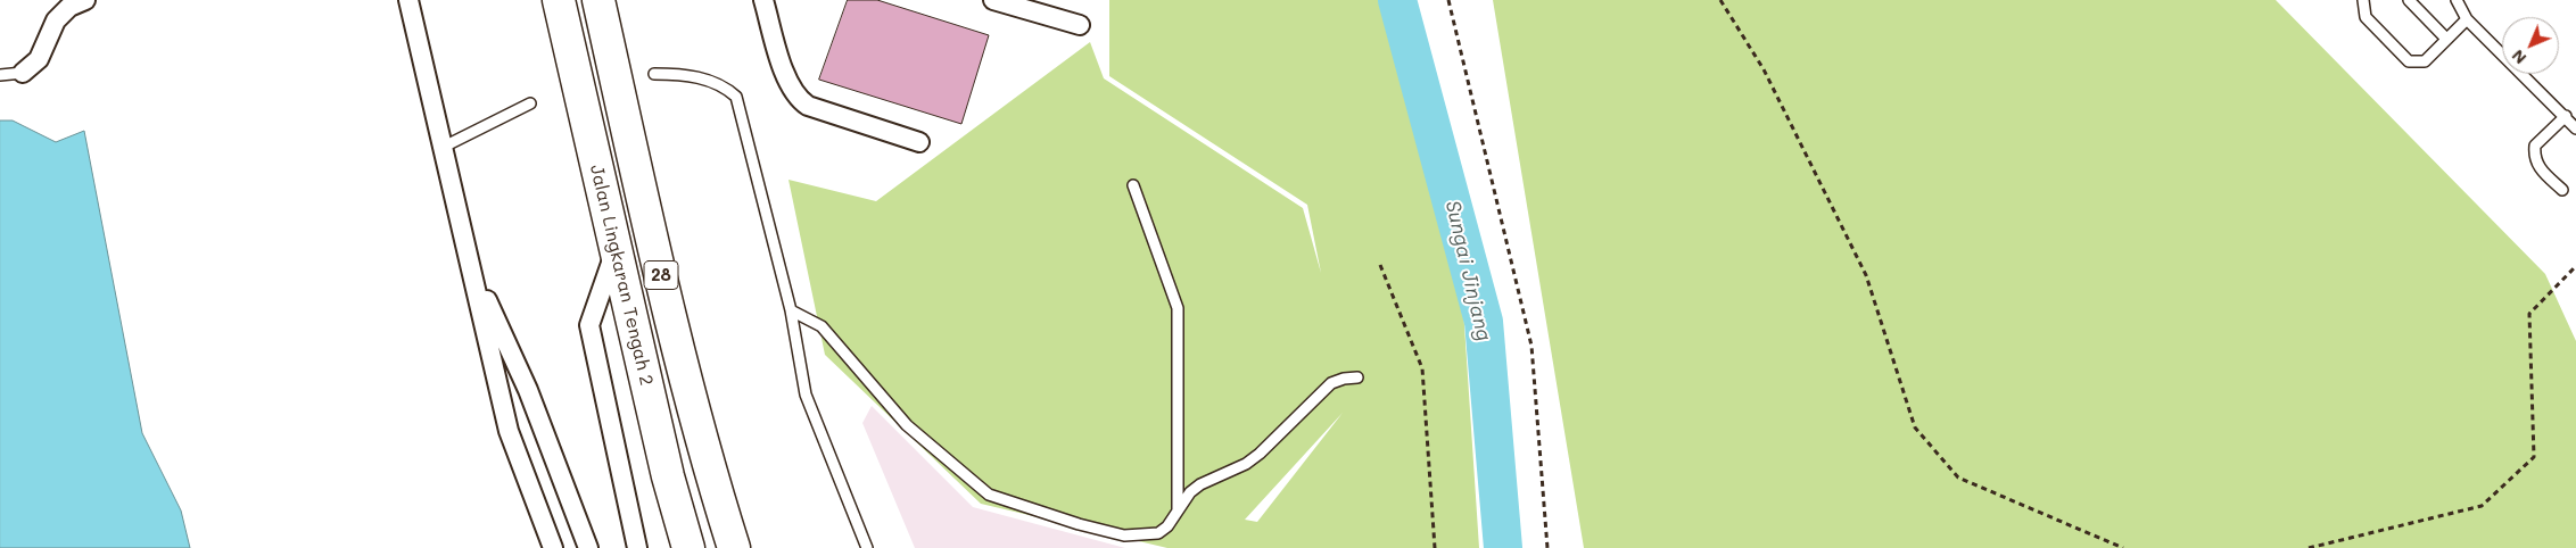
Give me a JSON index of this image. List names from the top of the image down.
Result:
{
  "streets": {
    "highway": ["Jalan Lingkaran Tengah 2", "28"]
  },
  "water": ["Sungai Jinjang"],
  "north": "bottom left"
}
